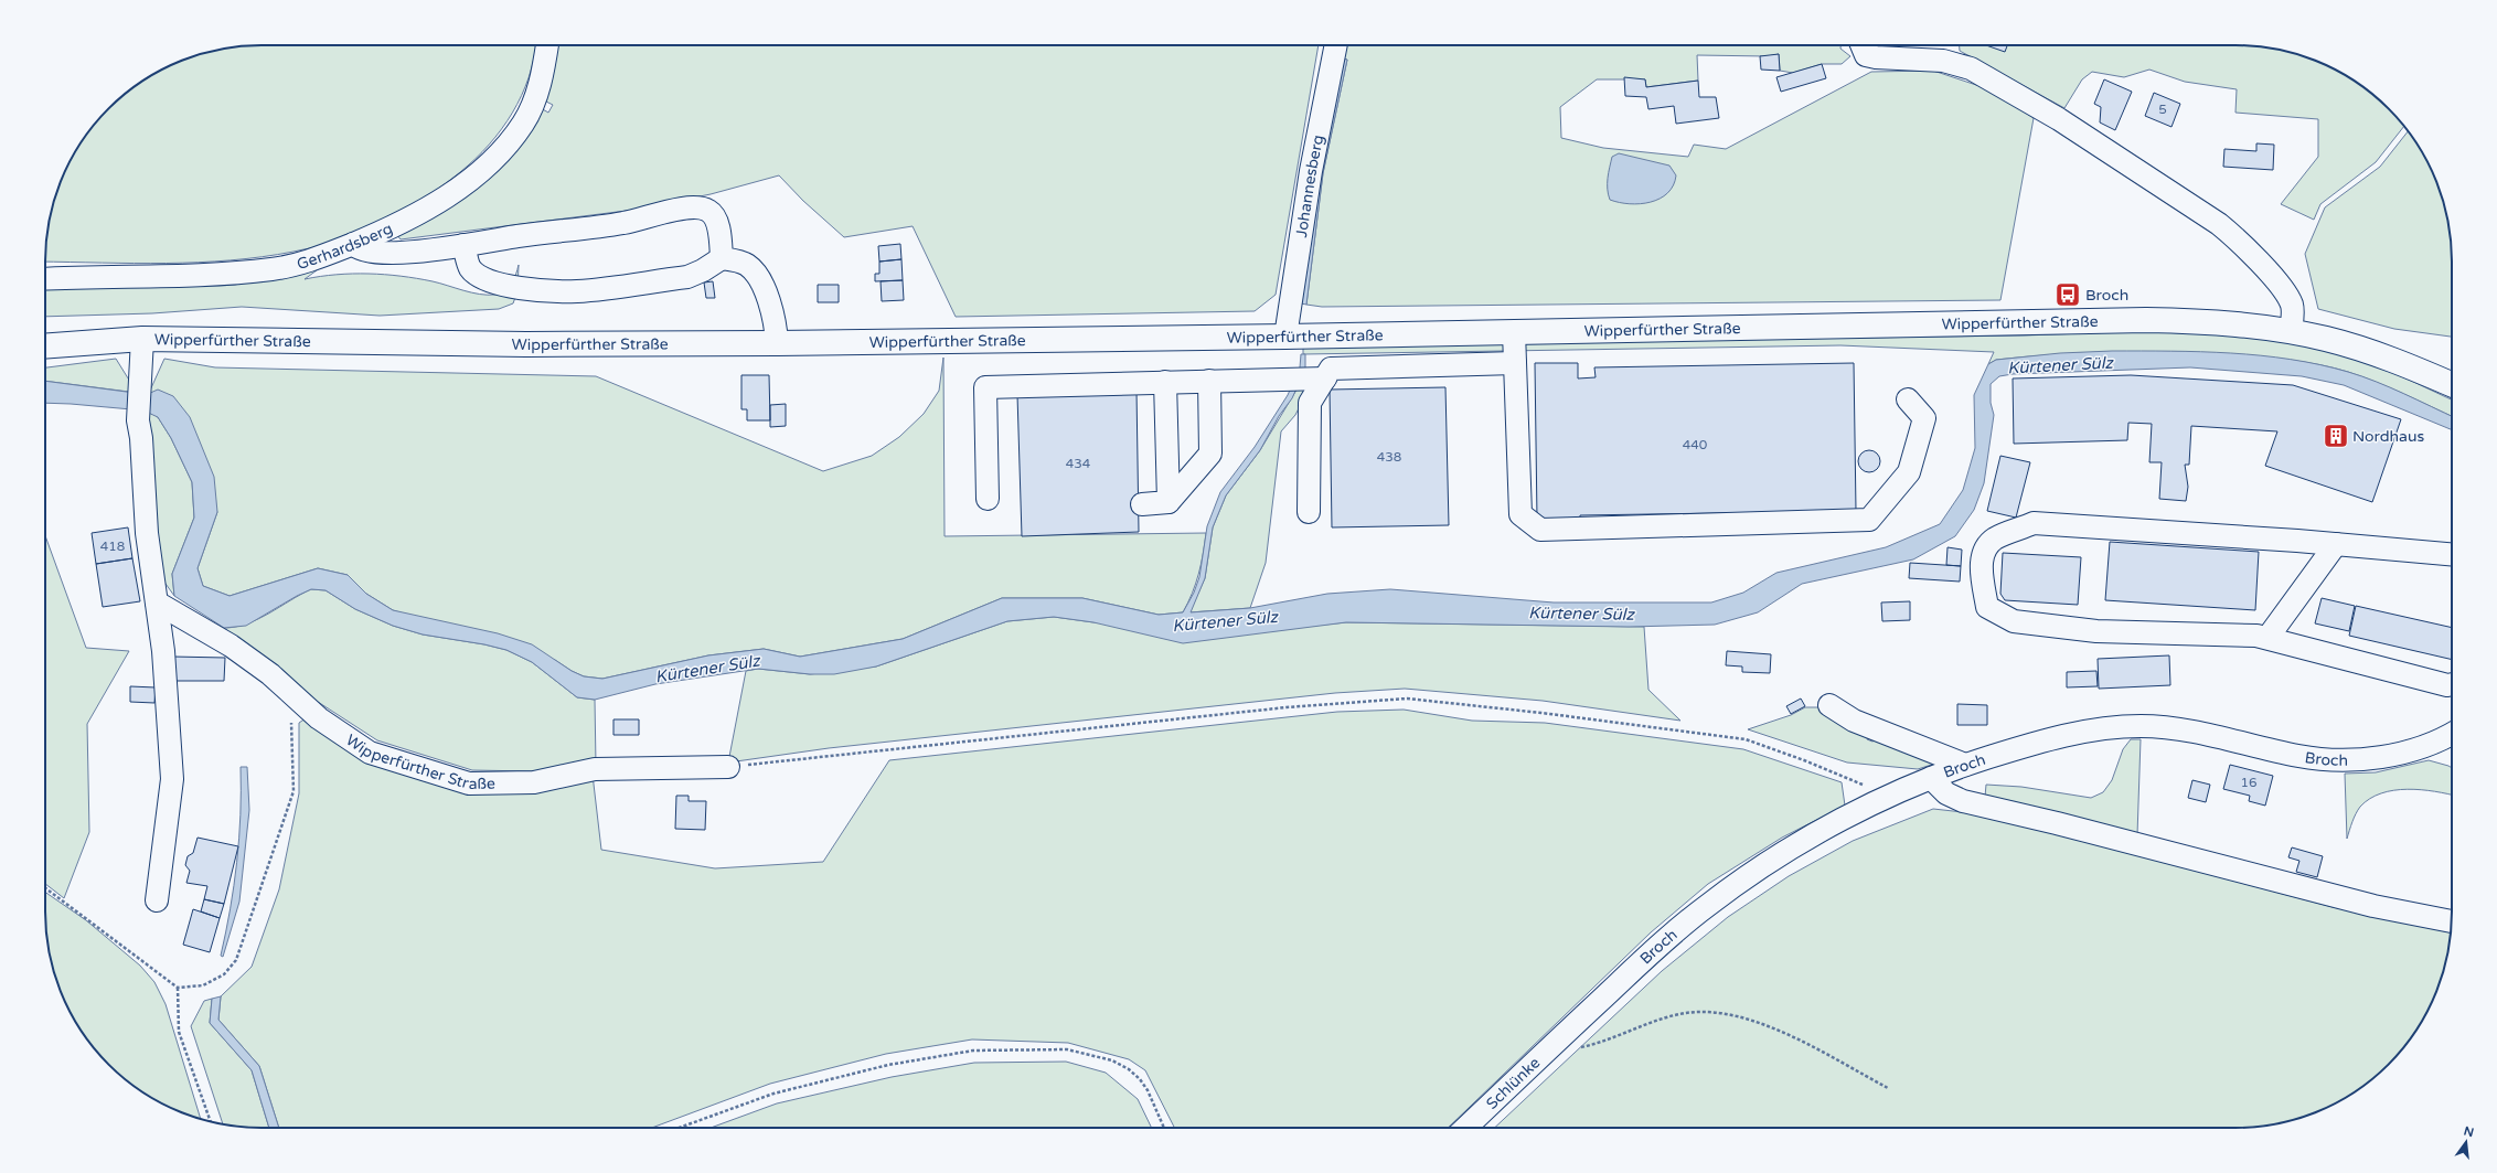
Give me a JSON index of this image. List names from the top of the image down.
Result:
{
  "streets": {
    "main road": ["Wipperfürther Straße"],
    "street": [
      "Johannesberg",
      "Gerhardsberg",
      "Broch",
      "Schlünke"
    ]
  },
  "crossings": [
    ["Johannesberg", "Wipperfürther Straße"],
    ["Broch", "Schlünke"]
  ],
  "water": ["Kürtener Sülz"],
  "places": {
    "bus stop": ["Broch"],
    "building": ["Nordhaus"]
  },
  "house_numbers": [
    "5",
    "440",
    "438",
    "434",
    "418",
    "16"
  ],
  "north": "top"
}
